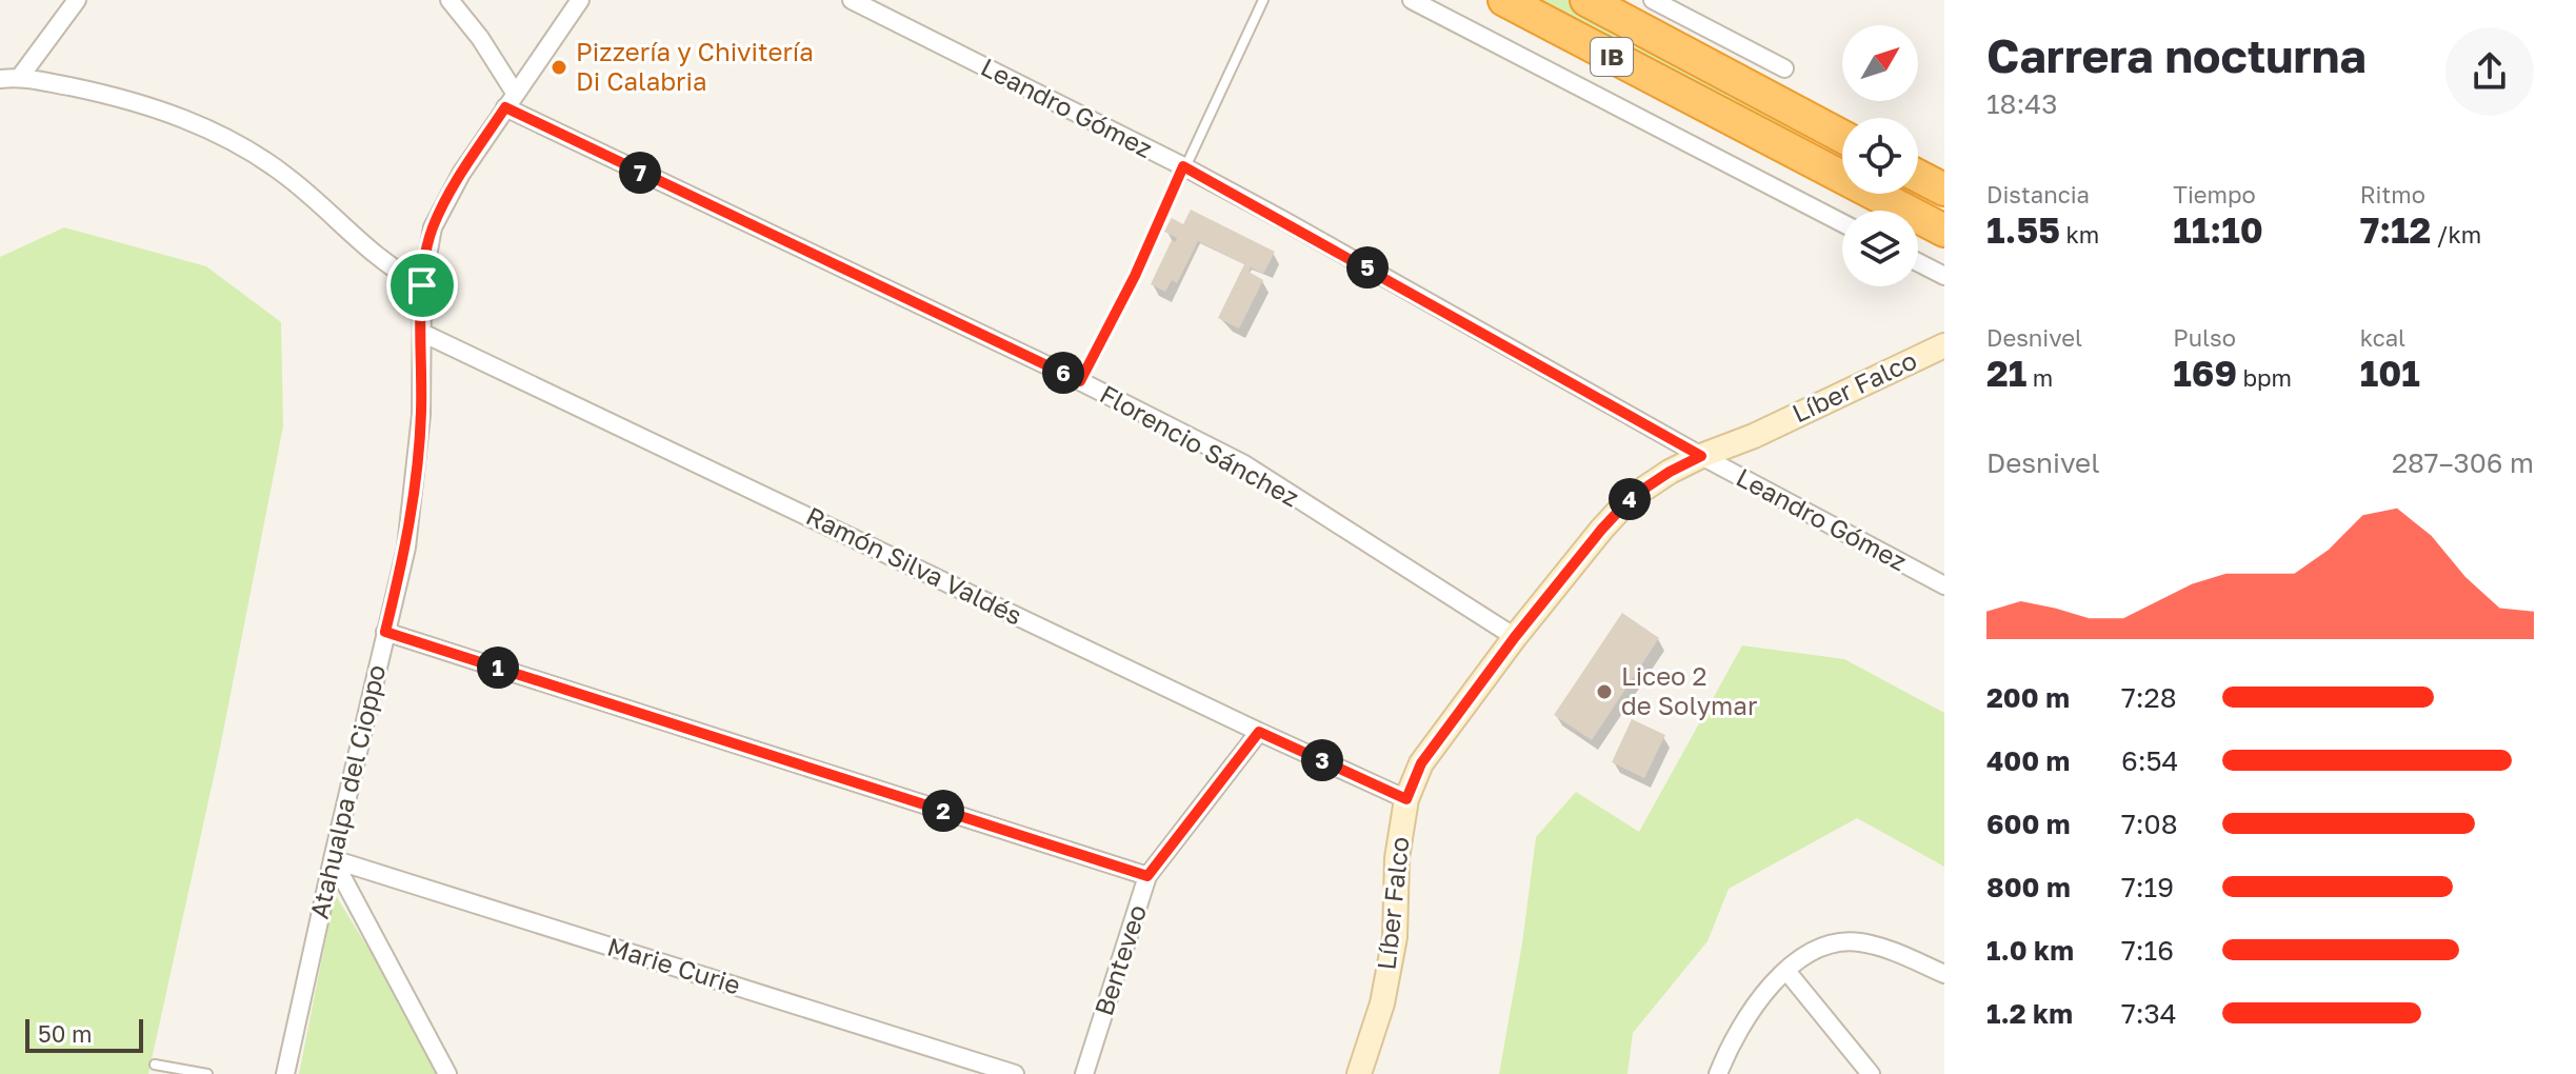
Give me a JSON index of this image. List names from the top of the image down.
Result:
{
  "streets": {
    "highway": ["IB"],
    "street": [
      "Leandro Gómez",
      "Líber Falco",
      "Florencio Sánchez",
      "Ramón Silva Valdés",
      "Atahualpa del Cioppo",
      "Benteveo",
      "Marie Curie"
    ]
  },
  "crossings": [
    ["Leandro Gómez", "Líber Falco"],
    ["Líber Falco", "Florencio Sánchez"],
    ["Líber Falco", "Ramón Silva Valdés"],
    ["Florencio Sánchez", "Atahualpa del Cioppo"],
    ["Ramón Silva Valdés", "Atahualpa del Cioppo"],
    ["Ramón Silva Valdés", "Benteveo"],
    ["Atahualpa del Cioppo", "Marie Curie"]
  ],
  "places": ["Pizzería y Chivitería Di Calabria", "Liceo 2 de Solymar"],
  "scale_bar": "50 m",
  "north": "top right",
  "page": {
    "heading": ["Carrera nocturna", "18:43"],
    "stats": [
      ["Distancia", "1.55 km"],
      ["Tiempo", "11:10"],
      ["Ritmo", "7:12 /km"],
      ["Desnivel", "21 m"],
      ["Pulso", "169 bpm"],
      ["kcal", "101"]
    ],
    "pins": [
      "7",
      "5",
      "6",
      "4",
      "1",
      "3",
      "2"
    ],
    "chart": ["Desnivel", "287–306 m"],
    "list": [
      {
        "name": "200 m",
        "note": "7:28"
      },
      {
        "name": "400 m",
        "note": "6:54"
      },
      {
        "name": "600 m",
        "note": "7:08"
      },
      {
        "name": "800 m",
        "note": "7:19"
      },
      {
        "name": "1.0 km",
        "note": "7:16"
      },
      {
        "name": "1.2 km",
        "note": "7:34"
      }
    ],
    "scale": "50 m"
  }
}
